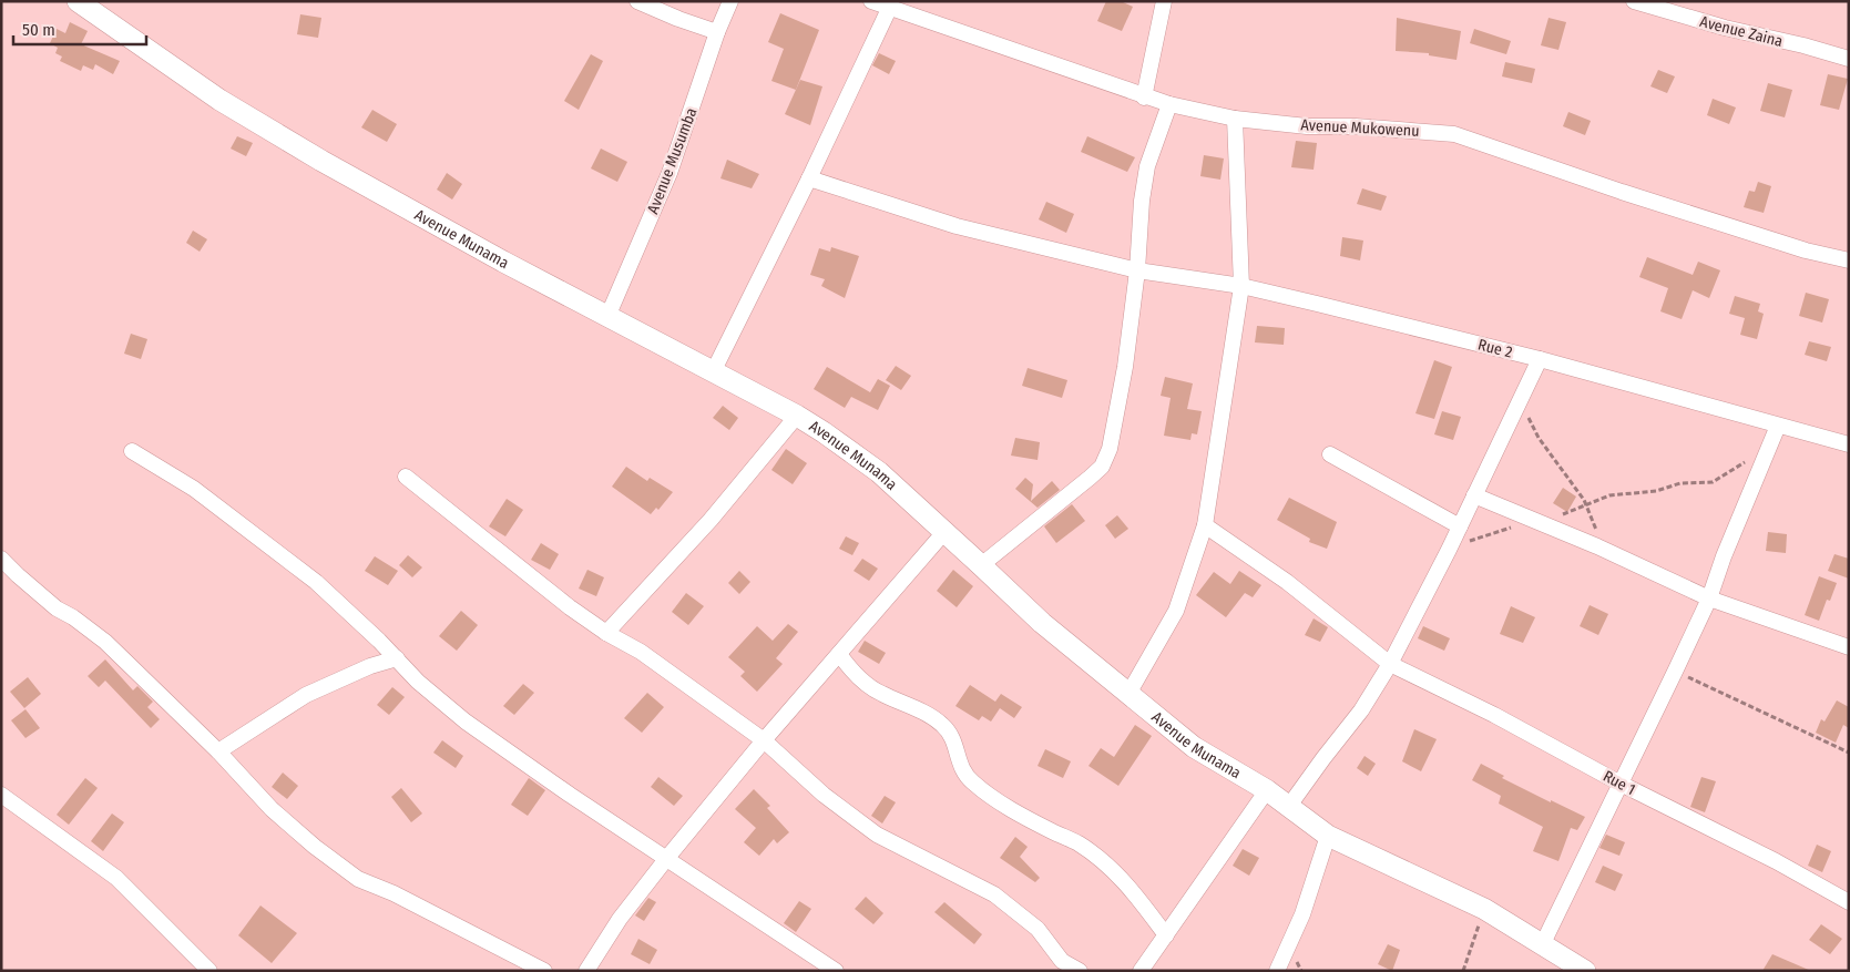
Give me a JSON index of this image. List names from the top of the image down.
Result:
{
  "streets": {
    "street": [
      "Avenue Zaina",
      "Avenue Mukowenu",
      "Avenue Musumba",
      "Avenue Munama",
      "Rue 2",
      "Rue 1"
    ]
  },
  "crossings": [
    ["Avenue Musumba", "Avenue Munama"]
  ],
  "scale_bar": "50 m"
}
